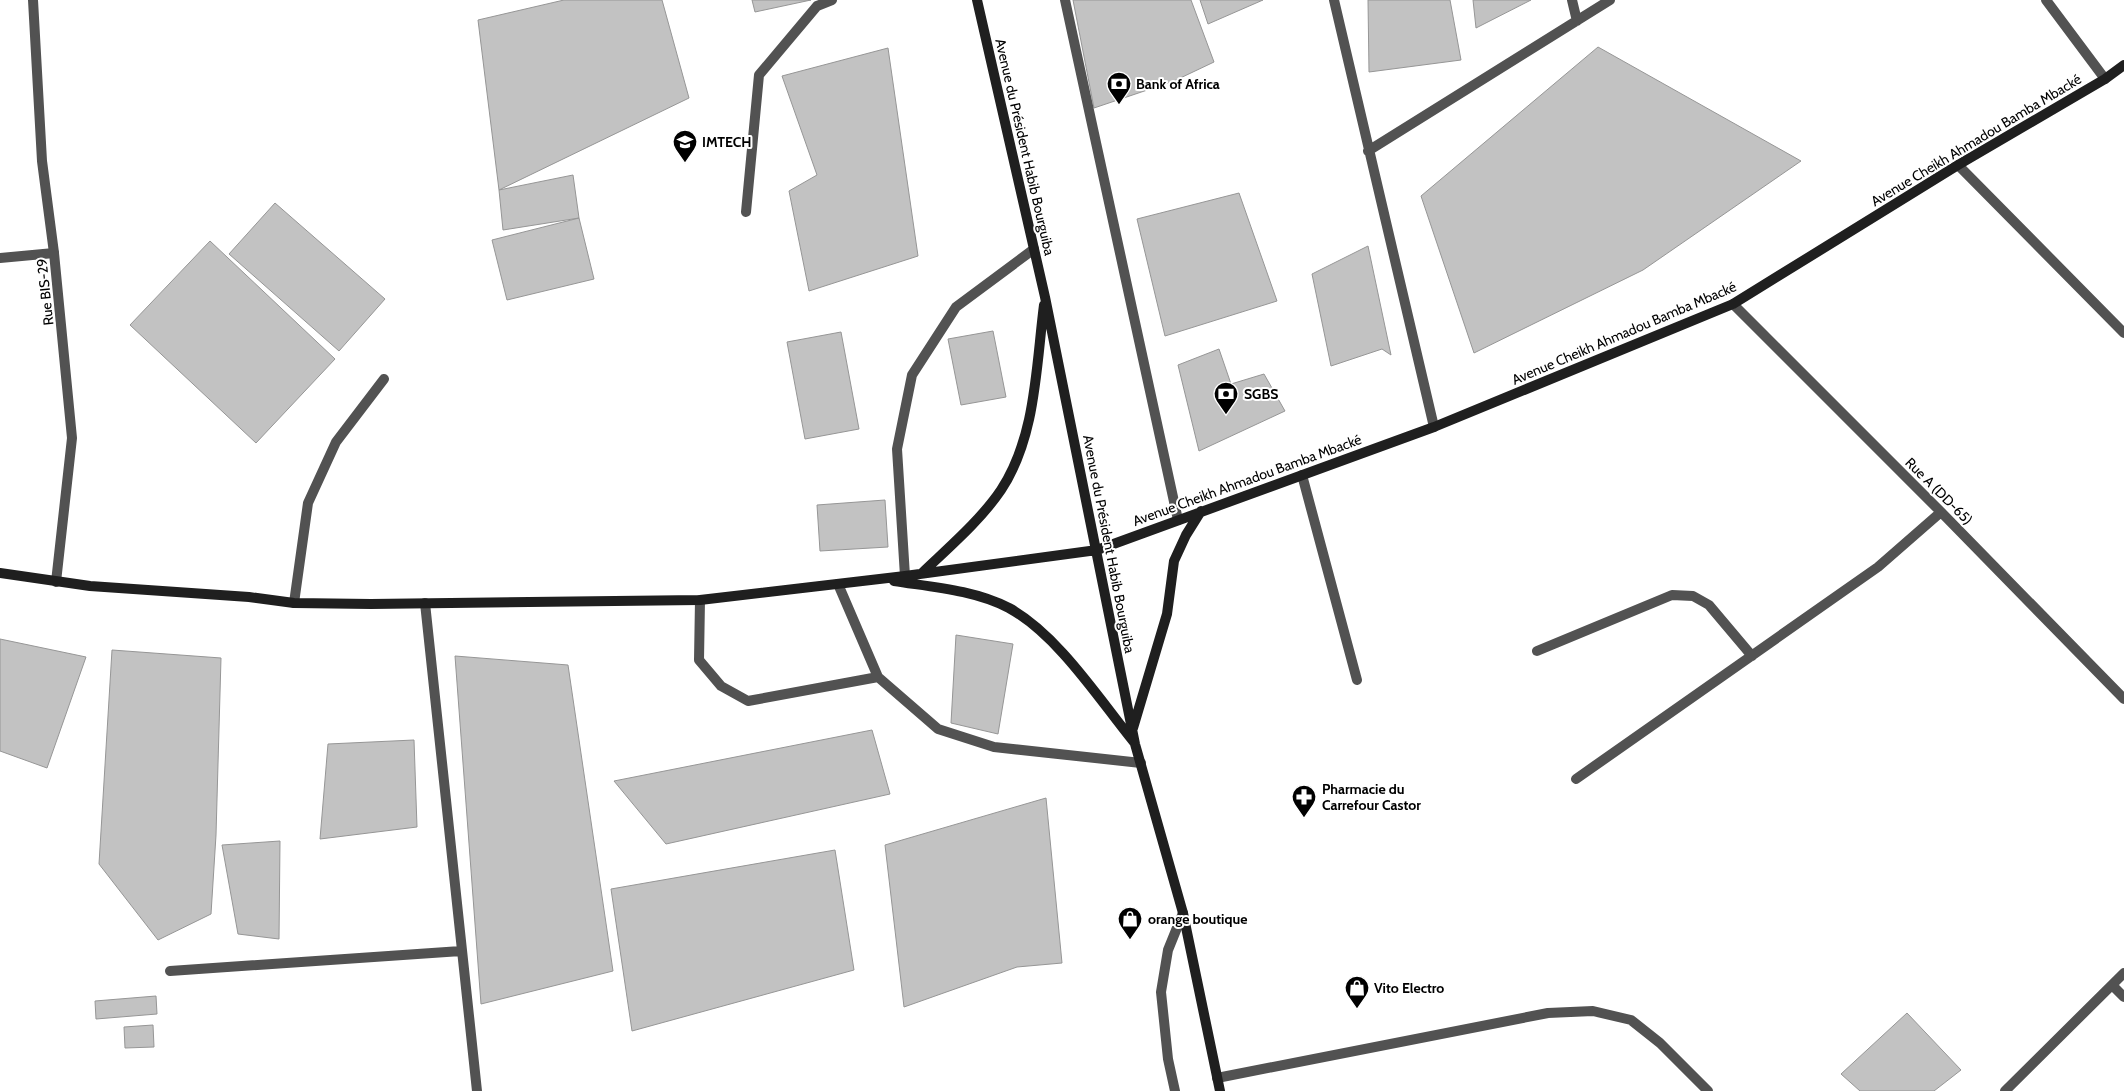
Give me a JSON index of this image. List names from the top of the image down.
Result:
{
  "streets": {
    "street": [
      "Avenue Cheikh Ahmadou Bamba Mbacké",
      "Avenue du Président Habib Bourguiba",
      "Rue BIS-29",
      "Rue A (DD-65)"
    ]
  },
  "crossings": [
    ["Avenue Cheikh Ahmadou Bamba Mbacké", "Avenue du Président Habib Bourguiba"],
    ["Avenue Cheikh Ahmadou Bamba Mbacké", "Rue A (DD-65)"]
  ],
  "places": {
    "bank": ["Bank of Africa", "SGBS"],
    "school or university": ["IMTECH"],
    "pharmacy": ["Pharmacie du Carrefour Castor"],
    "shop": ["orange boutique", "Vito Electro"]
  }
}
